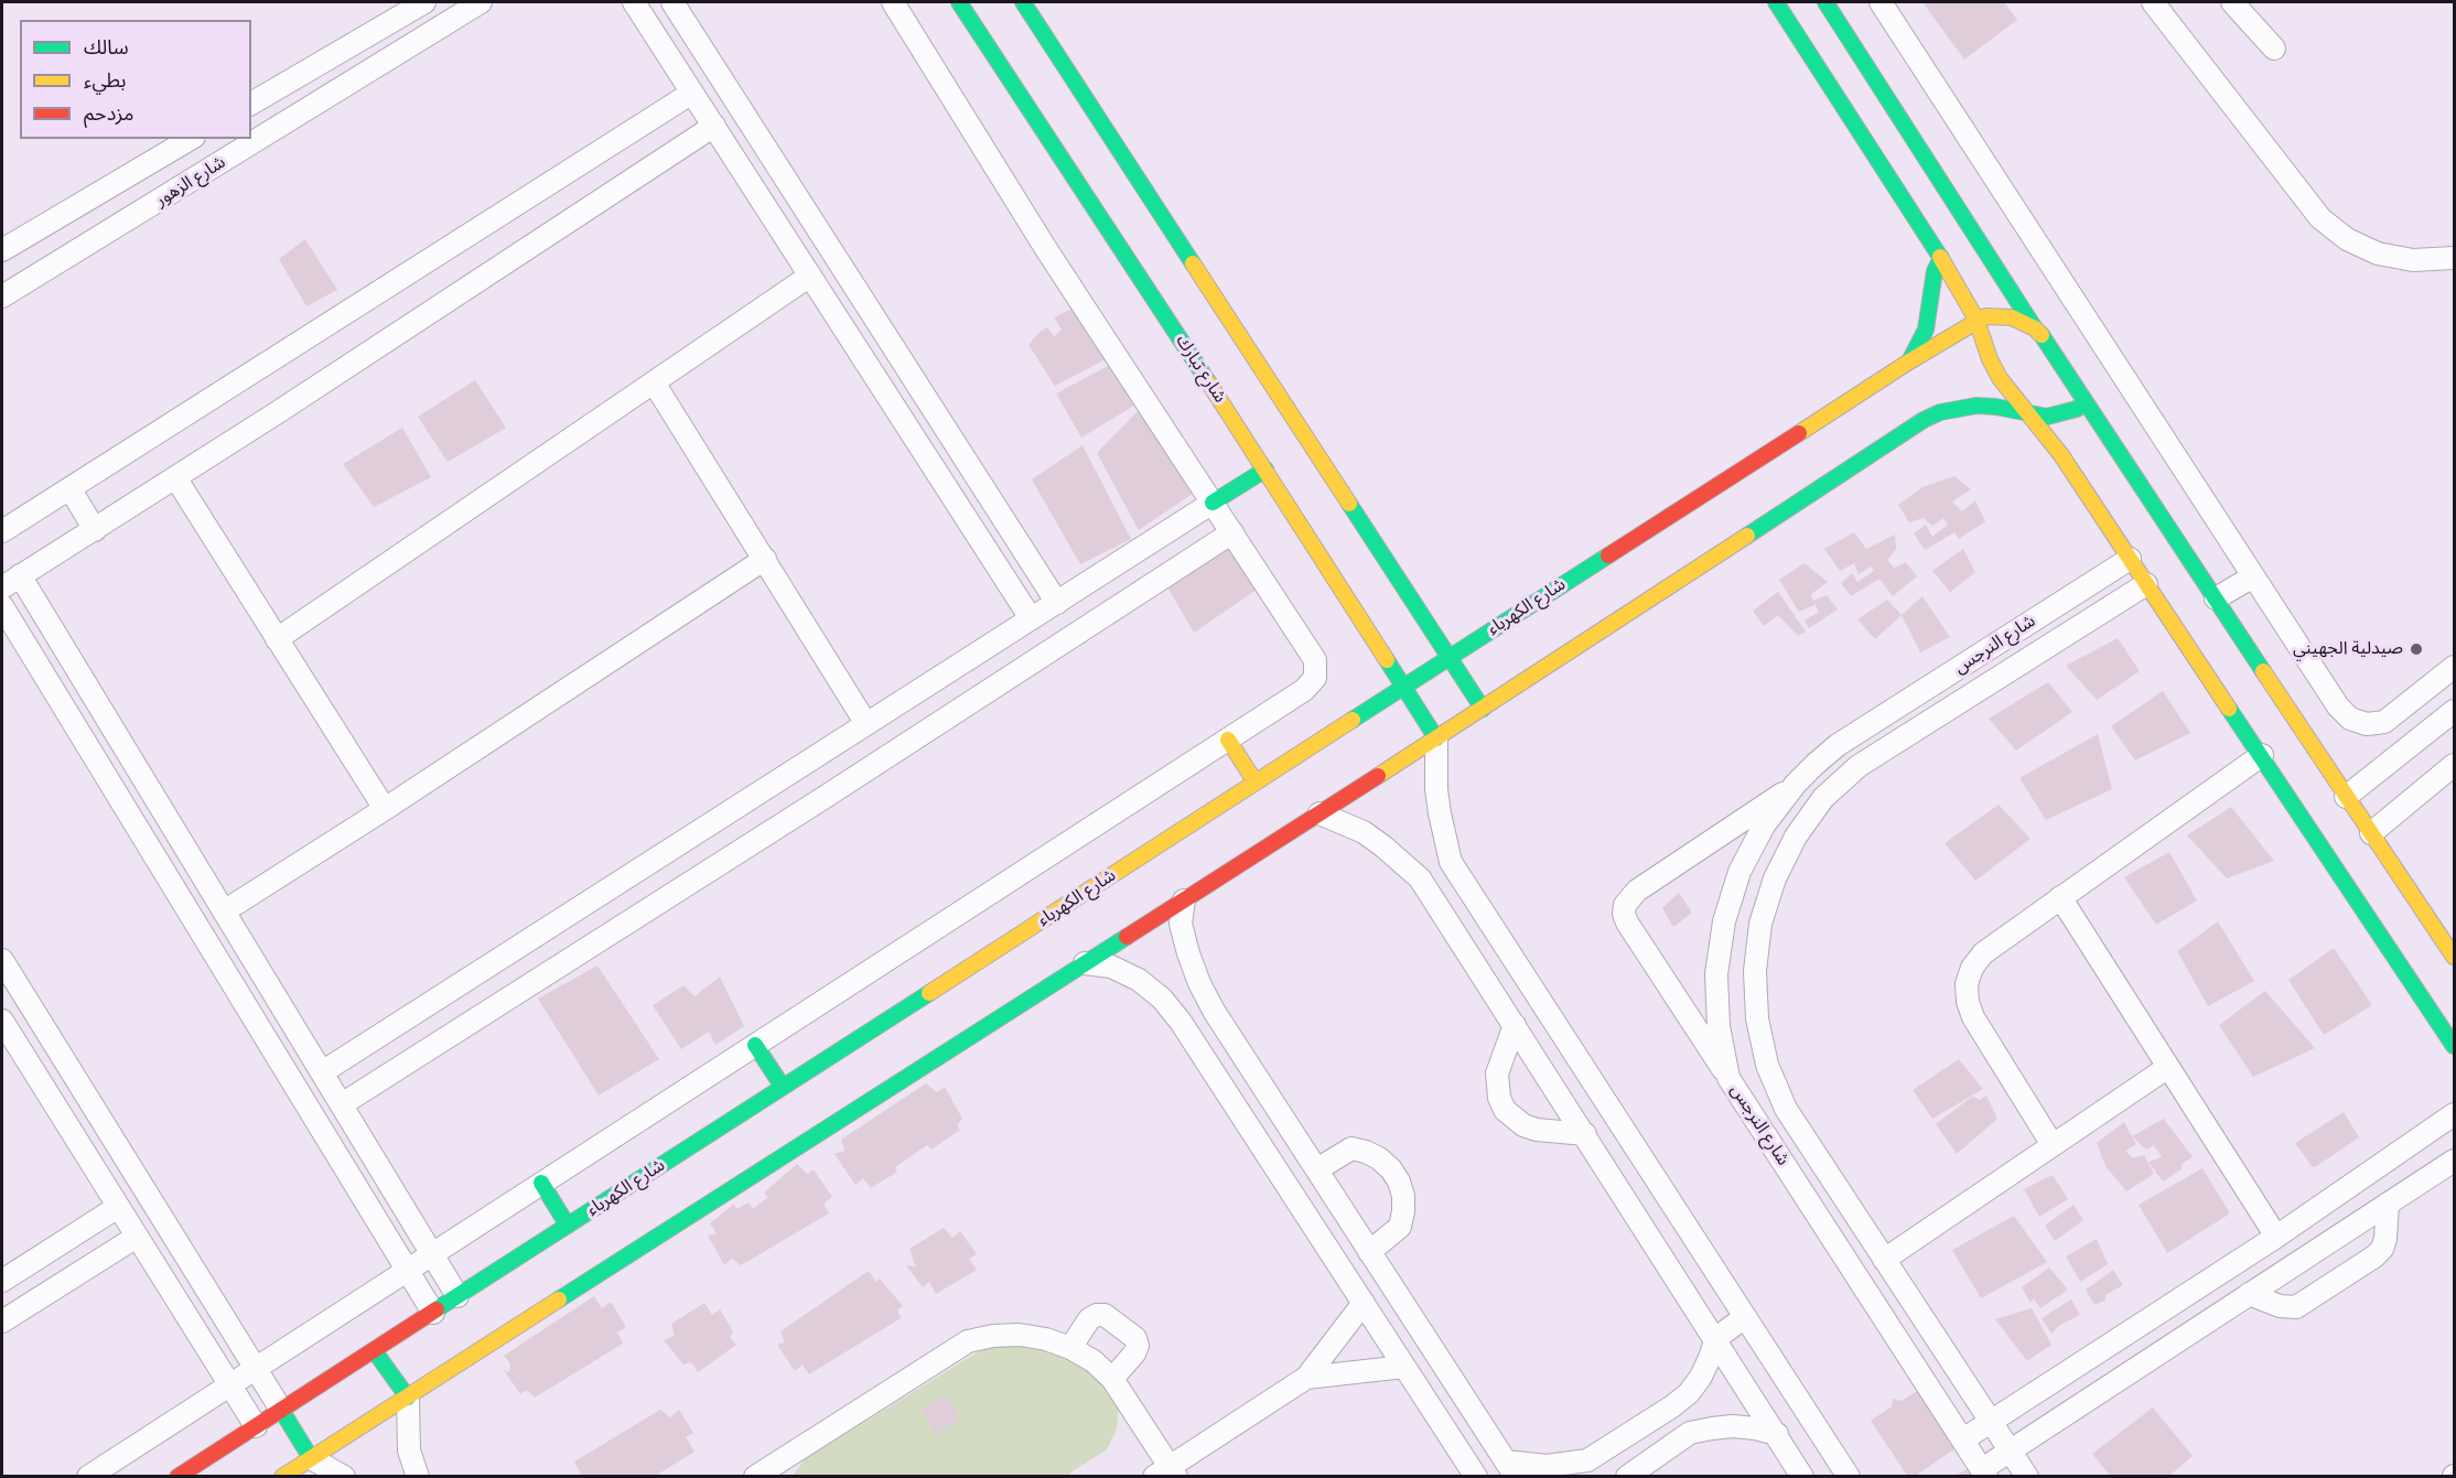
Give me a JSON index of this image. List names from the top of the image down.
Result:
{
  "streets": {
    "street": [
      "شارع الزهور",
      "شارع تبارك",
      "شارع الكهرباء",
      "شارع النرجس"
    ]
  },
  "crossings": [
    ["شارع تبارك", "شارع الكهرباء"]
  ],
  "places": ["صيدلية الجهيني"],
  "legend": ["سالك", "بطيء", "مزدحم"]
}
